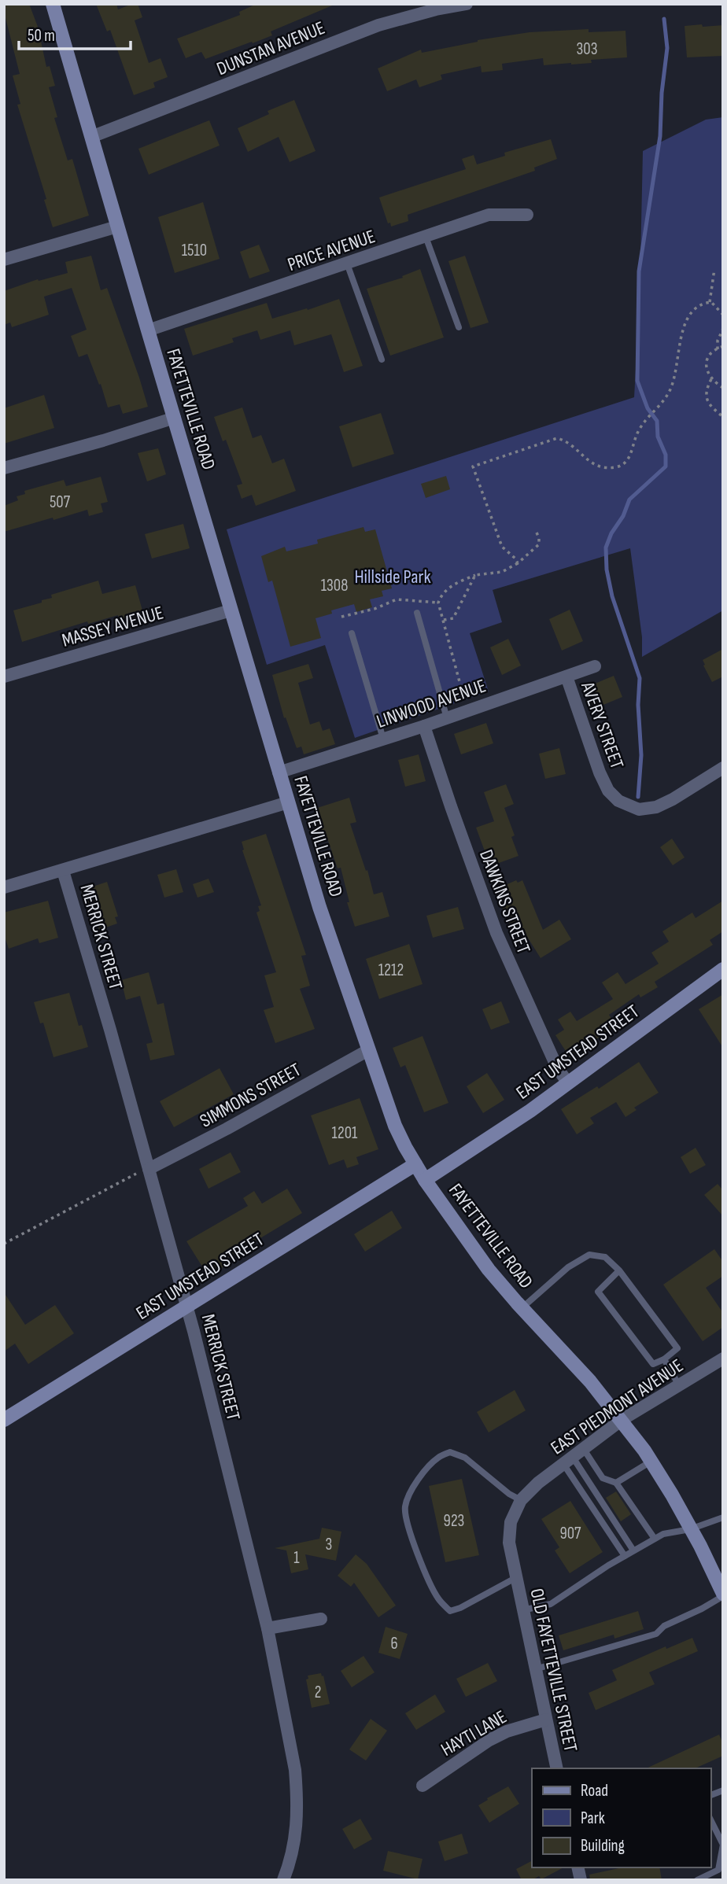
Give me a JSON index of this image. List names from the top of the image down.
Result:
{
  "streets": {
    "main road": ["FAYETTEVILLE ROAD", "EAST UMSTEAD STREET"],
    "street": [
      "DUNSTAN AVENUE",
      "PRICE AVENUE",
      "MASSEY AVENUE",
      "LINWOOD AVENUE",
      "AVERY STREET",
      "DAWKINS STREET",
      "MERRICK STREET",
      "SIMMONS STREET",
      "EAST PIEDMONT AVENUE",
      "OLD FAYETTEVILLE STREET",
      "HAYTI LANE"
    ]
  },
  "crossings": [
    ["DUNSTAN AVENUE", "FAYETTEVILLE ROAD"],
    ["PRICE AVENUE", "FAYETTEVILLE ROAD"],
    ["FAYETTEVILLE ROAD", "MASSEY AVENUE"],
    ["FAYETTEVILLE ROAD", "LINWOOD AVENUE"],
    ["FAYETTEVILLE ROAD", "EAST UMSTEAD STREET"],
    ["FAYETTEVILLE ROAD", "SIMMONS STREET"],
    ["FAYETTEVILLE ROAD", "EAST PIEDMONT AVENUE"],
    ["LINWOOD AVENUE", "AVERY STREET"],
    ["LINWOOD AVENUE", "DAWKINS STREET"],
    ["DAWKINS STREET", "EAST UMSTEAD STREET"],
    ["MERRICK STREET", "EAST UMSTEAD STREET"],
    ["MERRICK STREET", "SIMMONS STREET"],
    ["EAST PIEDMONT AVENUE", "OLD FAYETTEVILLE STREET"],
    ["OLD FAYETTEVILLE STREET", "HAYTI LANE"]
  ],
  "parks": ["Hillside Park"],
  "house_numbers": [
    "303",
    "1510",
    "507",
    "1308",
    "1212",
    "1201",
    "923",
    "907",
    "3",
    "1",
    "6",
    "2"
  ],
  "legend": ["Road", "Park", "Building"],
  "scale_bar": "50 m"
}
